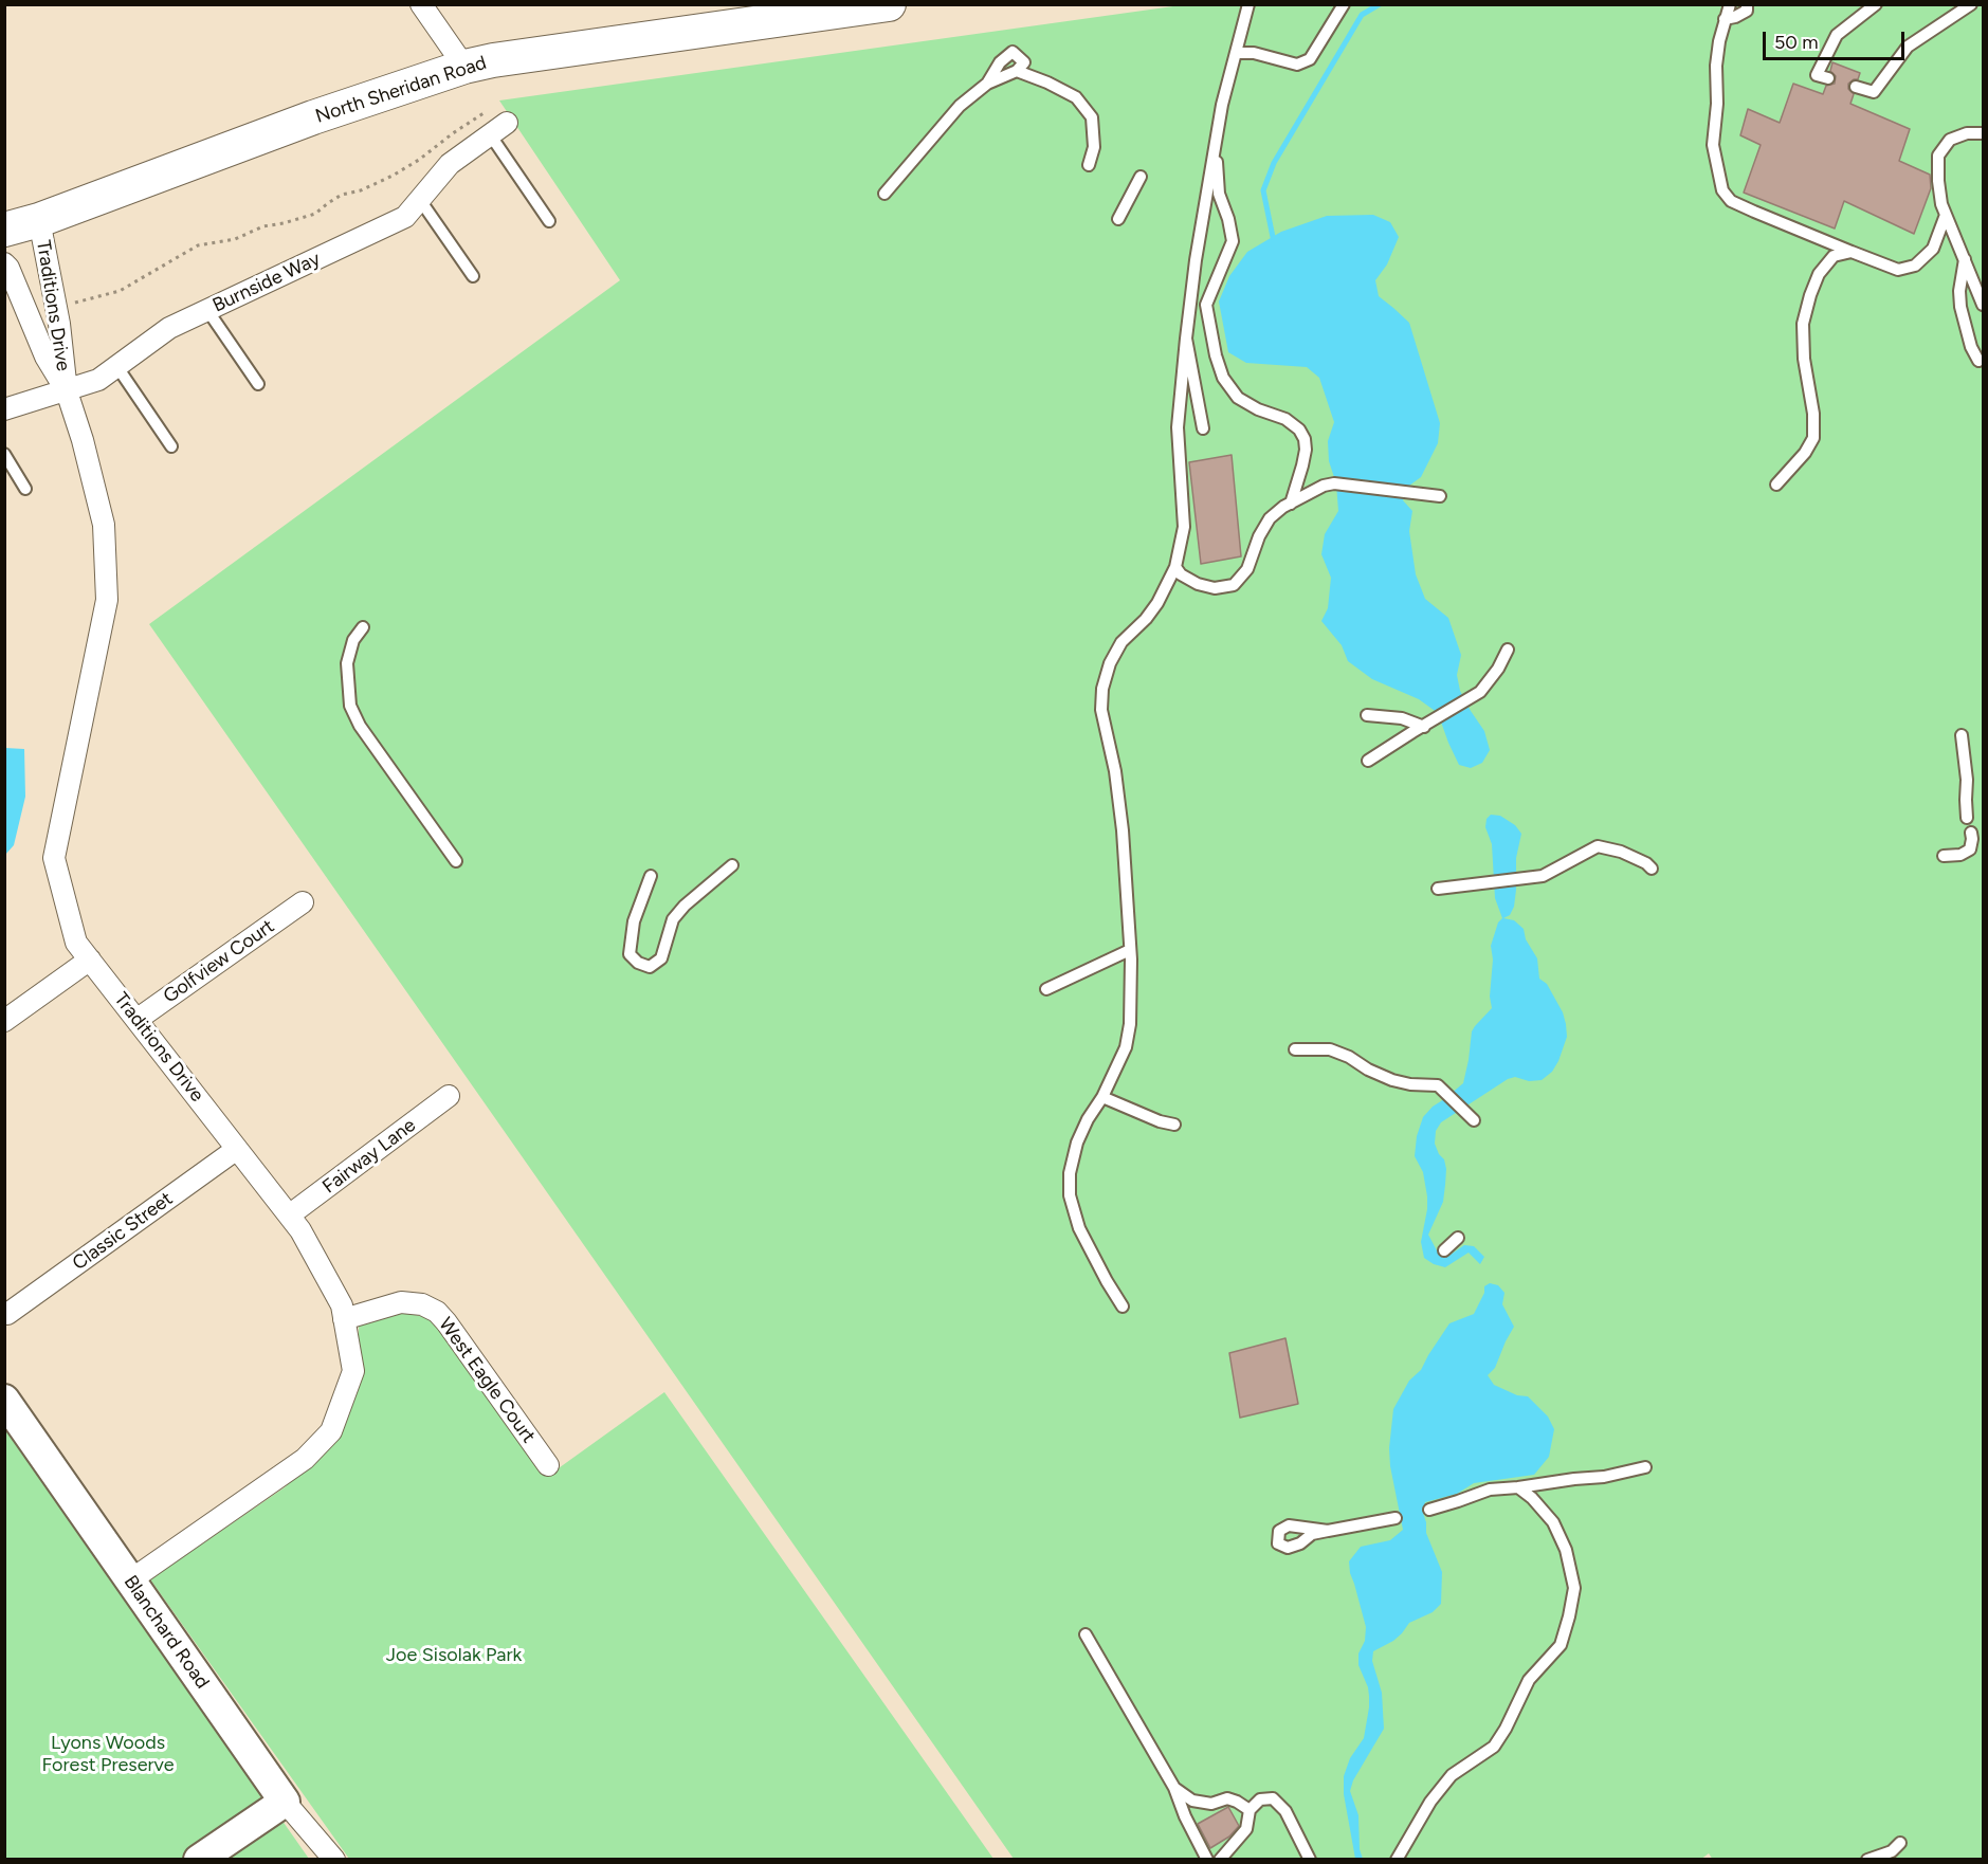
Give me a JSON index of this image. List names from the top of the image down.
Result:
{
  "streets": {
    "main road": ["North Sheridan Road"],
    "street": [
      "Burnside Way",
      "Traditions Drive",
      "Golfview Court",
      "Fairway Lane",
      "Classic Street",
      "West Eagle Court",
      "Blanchard Road"
    ]
  },
  "crossings": [
    ["North Sheridan Road", "Traditions Drive"],
    ["Burnside Way", "Traditions Drive"],
    ["Traditions Drive", "Golfview Court"],
    ["Traditions Drive", "Fairway Lane"],
    ["Traditions Drive", "Classic Street"],
    ["Traditions Drive", "West Eagle Court"],
    ["Traditions Drive", "Blanchard Road"]
  ],
  "parks": ["Joe Sisolak Park", "Lyons Woods Forest Preserve"],
  "scale_bar": "50 m"
}
